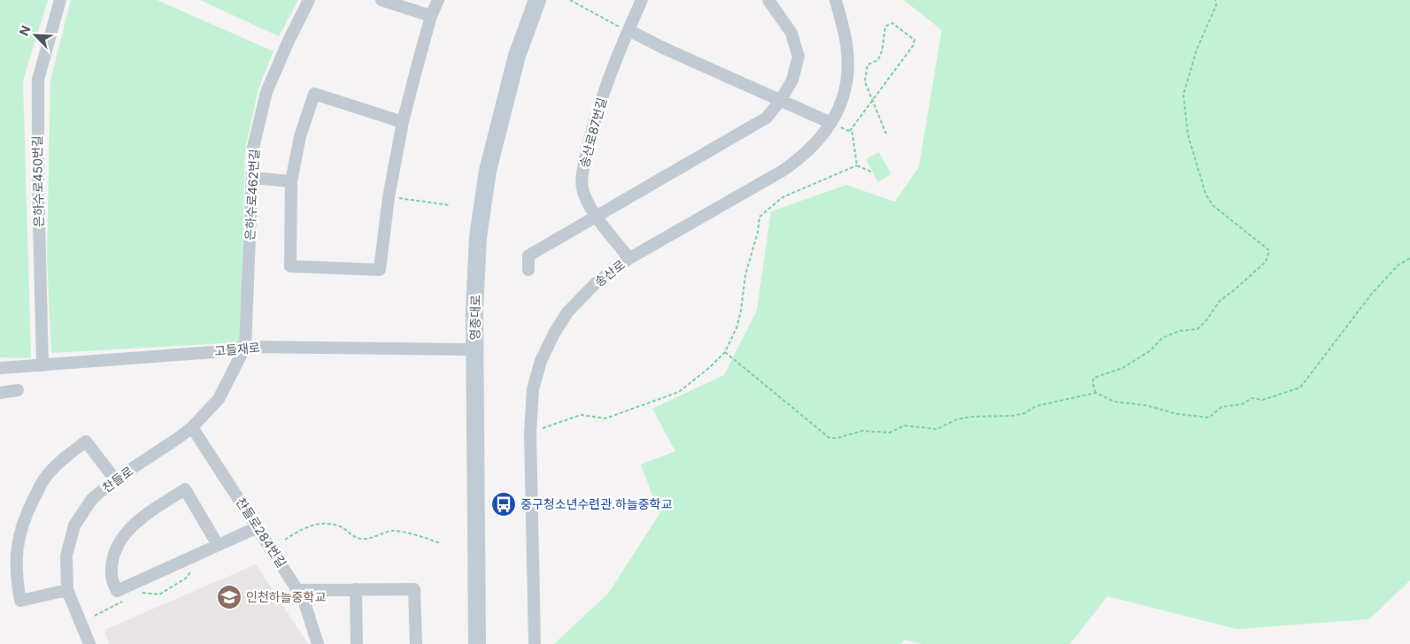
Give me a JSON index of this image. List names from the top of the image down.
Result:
{
  "streets": {
    "street": [
      "송산로87번길",
      "은하수로450번길",
      "은하수로462번길",
      "송산로",
      "영종대로",
      "고들재로",
      "찬들로",
      "찬들로284번길"
    ]
  },
  "crossings": [
    ["송산로87번길", "송산로"],
    ["은하수로450번길", "고들재로"],
    ["은하수로462번길", "고들재로"],
    ["은하수로462번길", "찬들로"],
    ["영종대로", "고들재로"],
    ["고들재로", "찬들로"],
    ["찬들로", "찬들로284번길"]
  ],
  "places": {
    "bus stop": ["중구청소년수련관.하늘중학교"],
    "school or university": ["인천하늘중학교"]
  },
  "north": "top left"
}
